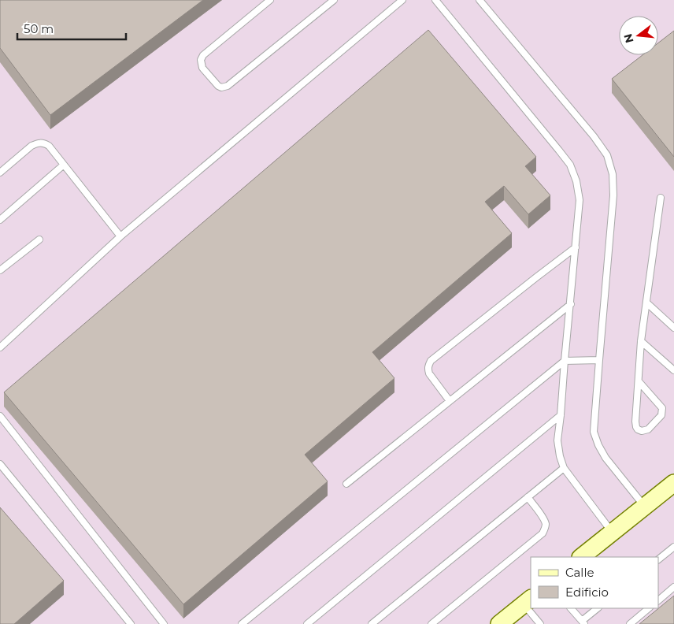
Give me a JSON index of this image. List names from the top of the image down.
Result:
{
  "legend": ["Calle", "Edificio"],
  "scale_bar": "50 m",
  "north": "left"
}
